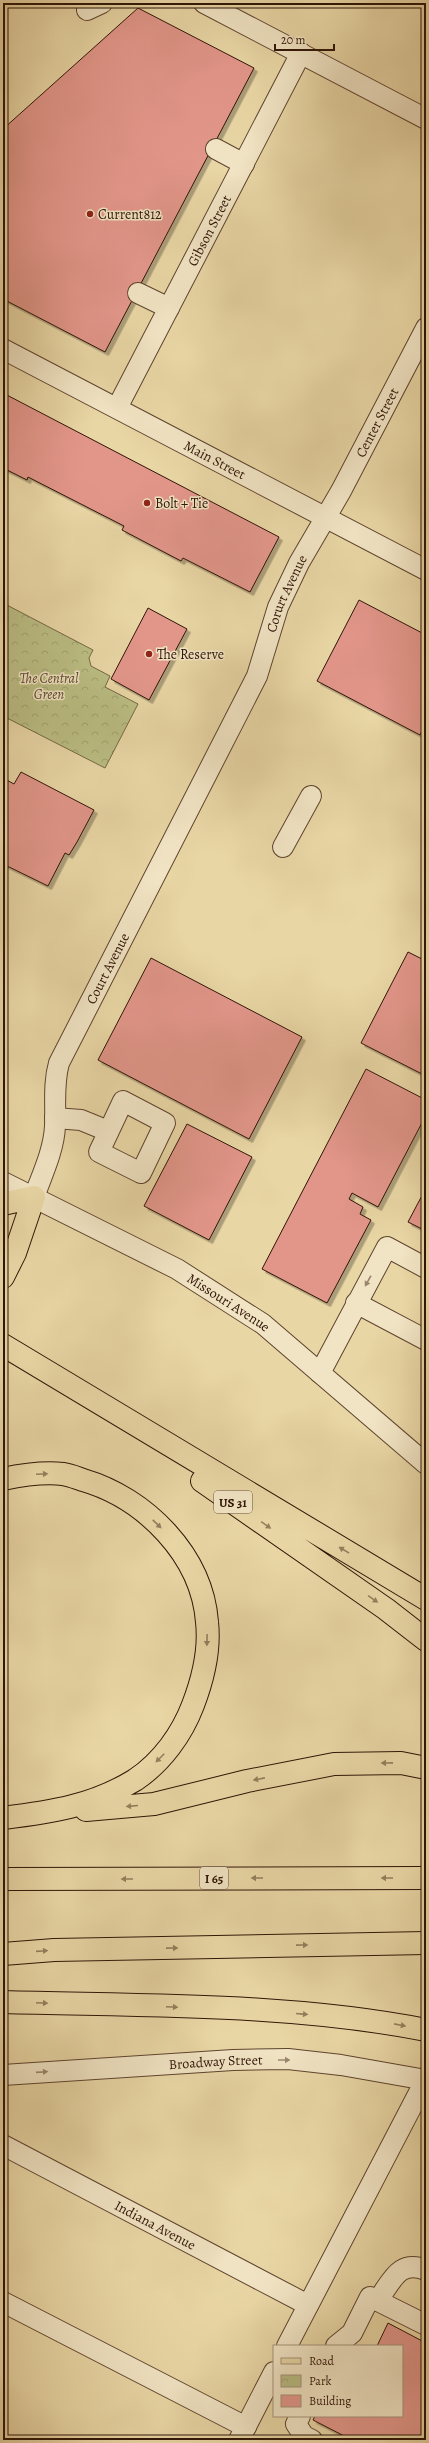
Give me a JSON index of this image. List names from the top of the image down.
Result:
{
  "streets": {
    "main road": ["US 31", "I 65"],
    "street": [
      "Gibson Street",
      "Center Street",
      "Main Street",
      "Corurt Avenue",
      "Court Avenue",
      "Missouri Avenue",
      "Broadway Street",
      "Indiana Avenue"
    ]
  },
  "crossings": [
    ["Gibson Street", "Main Street"],
    ["Center Street", "Main Street"],
    ["Center Street", "Corurt Avenue"],
    ["Main Street", "Corurt Avenue"],
    ["Corurt Avenue", "Court Avenue"],
    ["Court Avenue", "Missouri Avenue"]
  ],
  "one_way": ["Broadway Street"],
  "parks": ["The Central Green"],
  "places": ["Current812", "Bolt + Tie", "The Reserve"],
  "legend": ["Road", "Park", "Building"],
  "scale_bar": "20 m"
}
